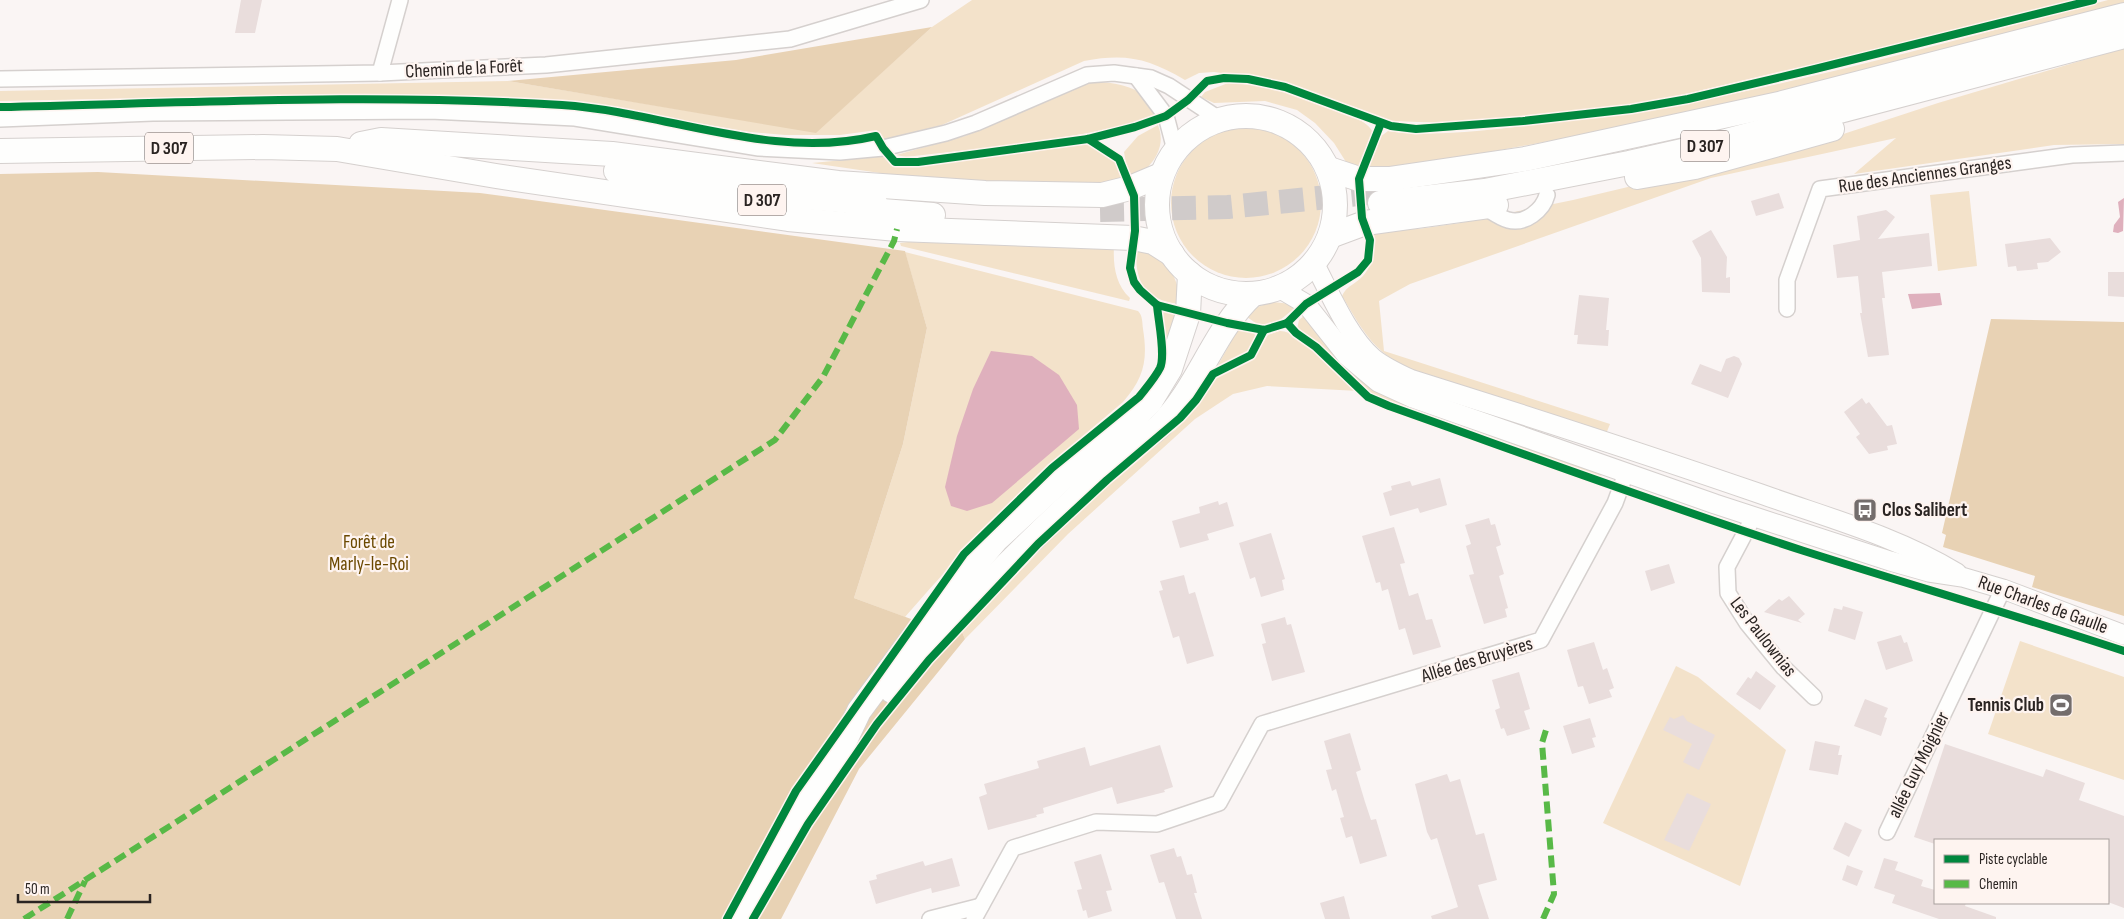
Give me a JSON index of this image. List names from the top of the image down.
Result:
{
  "streets": {
    "main road": ["D 307"],
    "street": [
      "Chemin de la Forêt",
      "Rue des Anciennes Granges",
      "Rue Charles de Gaulle",
      "Les Paulownias",
      "Allée des Bruyères",
      "allée Guy Moignier"
    ]
  },
  "crossings": [
    ["Rue Charles de Gaulle", "allée Guy Moignier"]
  ],
  "parks": ["Forêt de Marly-le-Roi"],
  "places": {
    "bus stop": ["Clos Salibert"],
    "sports": ["Tennis Club"]
  },
  "legend": ["Piste cyclable", "Chemin"],
  "scale_bar": "50 m"
}
